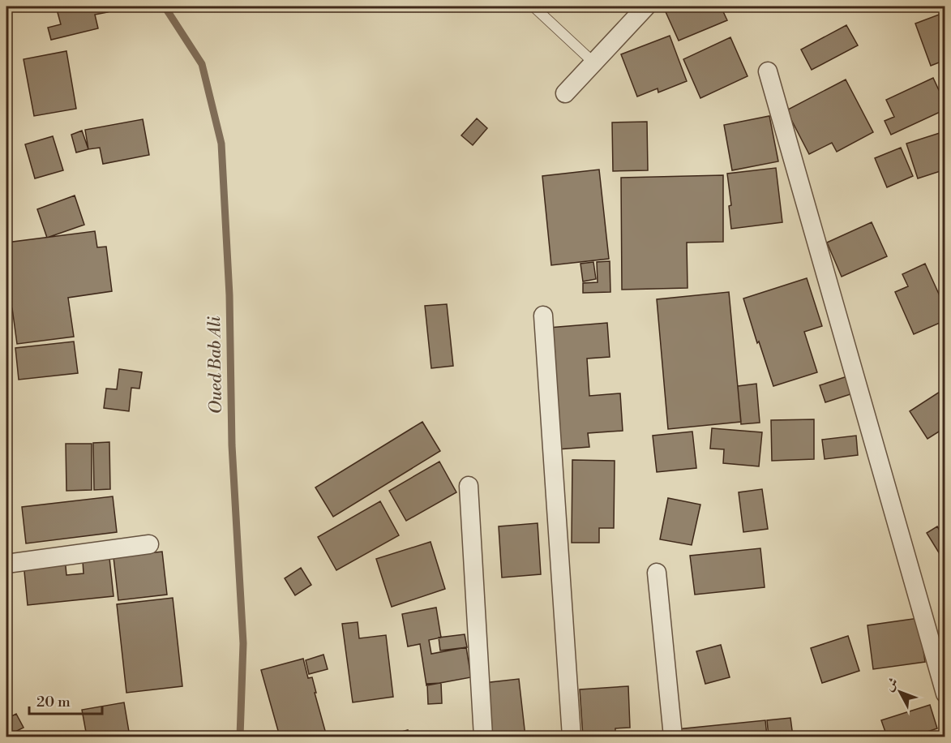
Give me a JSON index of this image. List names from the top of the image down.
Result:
{
  "water": ["Oued Bab Ali"],
  "scale_bar": "20 m",
  "north": "top left"
}
